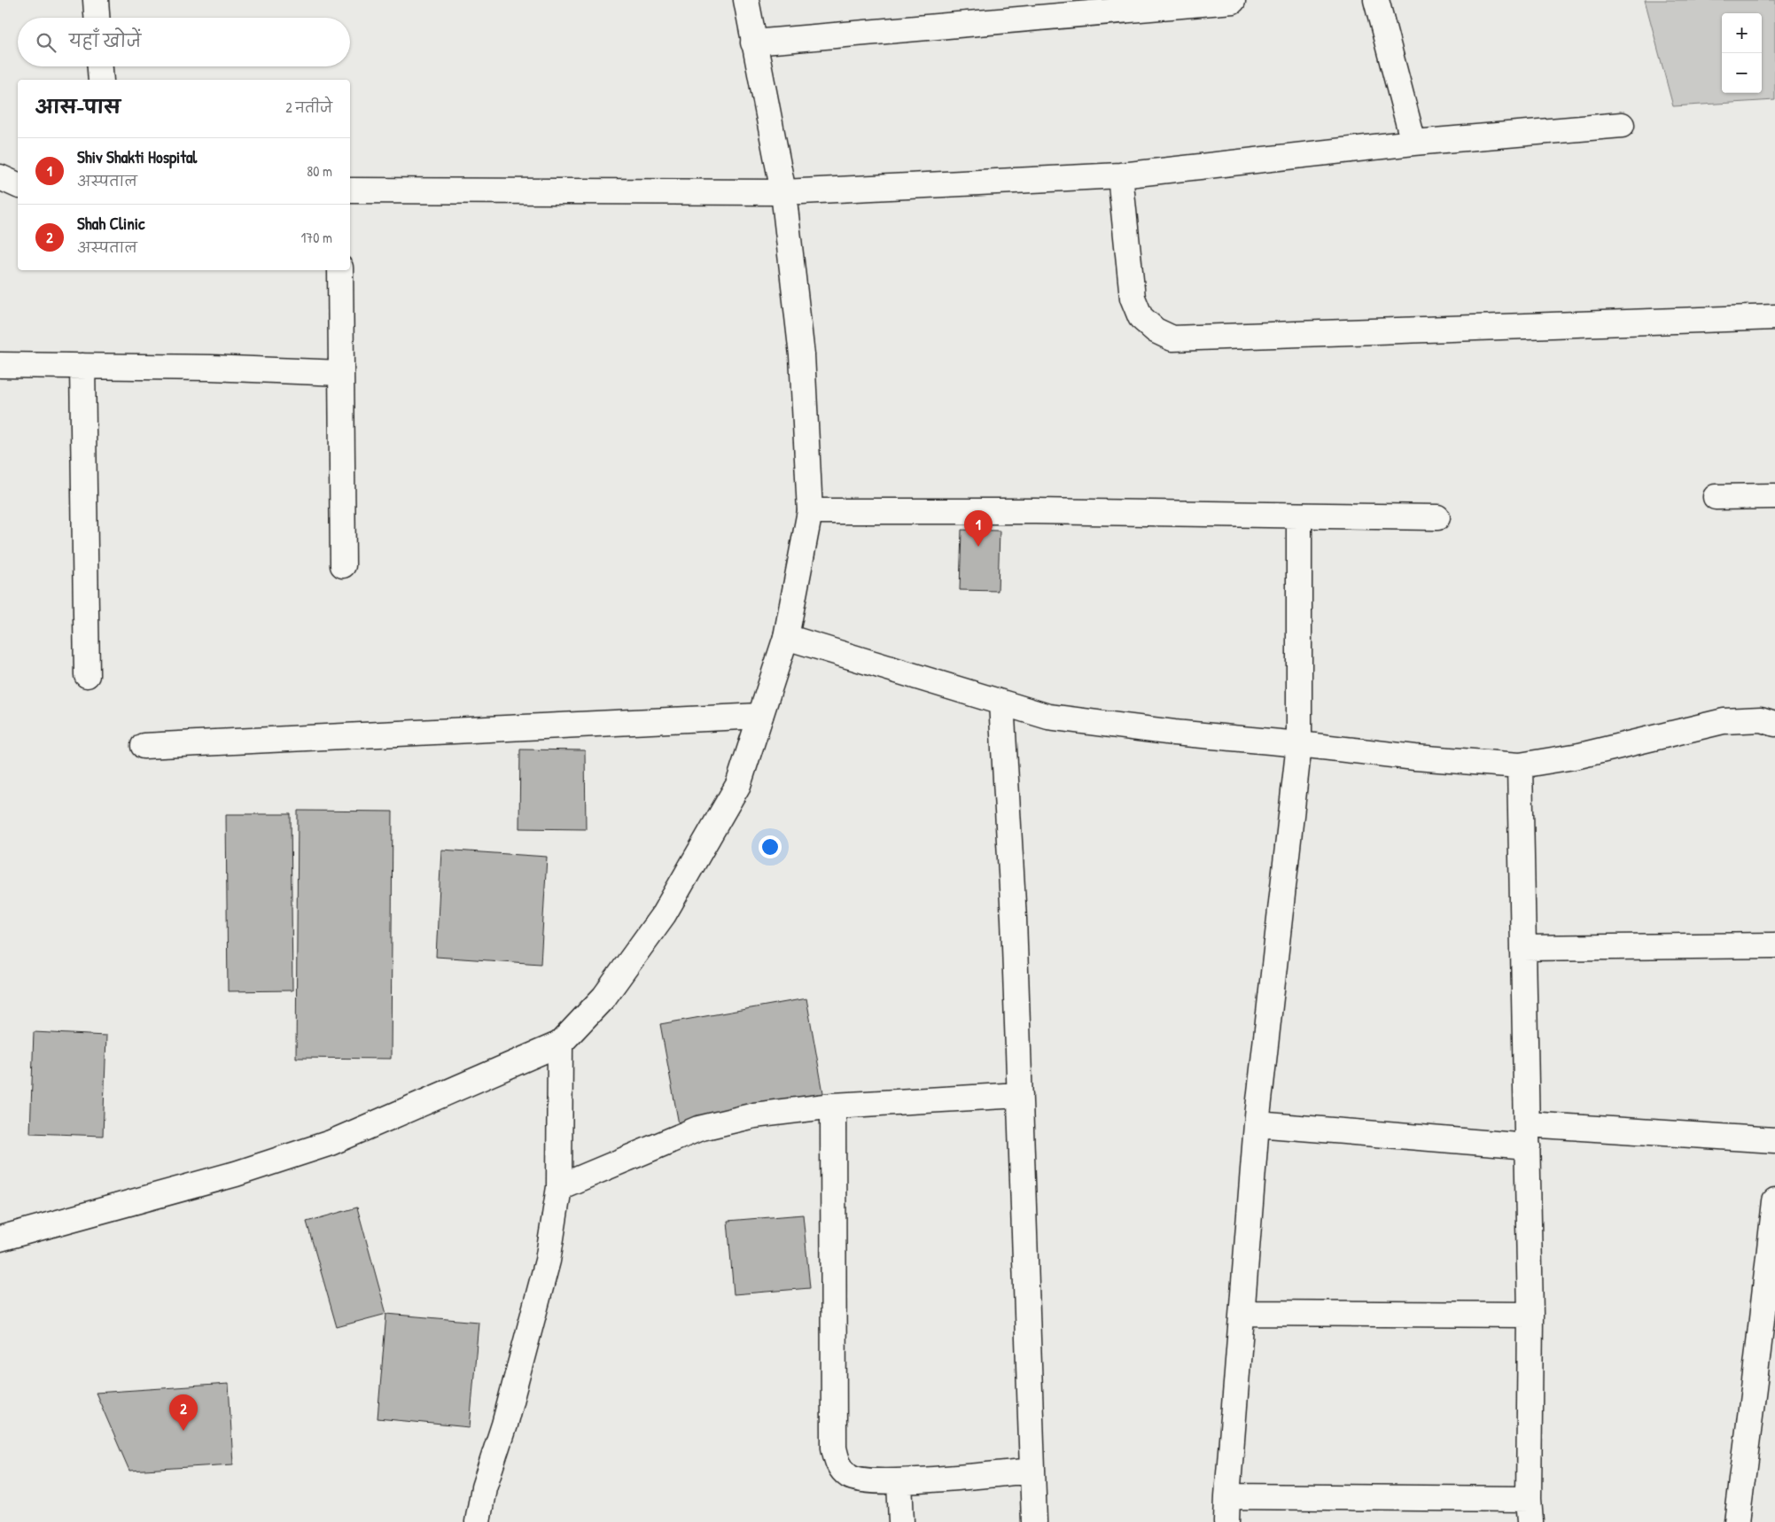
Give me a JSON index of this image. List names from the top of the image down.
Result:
{
  "page": {
    "map_buttons": ["+", "−"],
    "search": "यहाँ खोजें",
    "heading": ["आस-पास", "2 नतीजे"],
    "list": [
      {
        "mark": "1",
        "name": "Shiv Shakti Hospital",
        "note": "अस्पताल",
        "value": "80 m"
      },
      {
        "mark": "2",
        "name": "Shah Clinic",
        "note": "अस्पताल",
        "value": "170 m"
      }
    ],
    "pins": ["1", "2"]
  }
}
